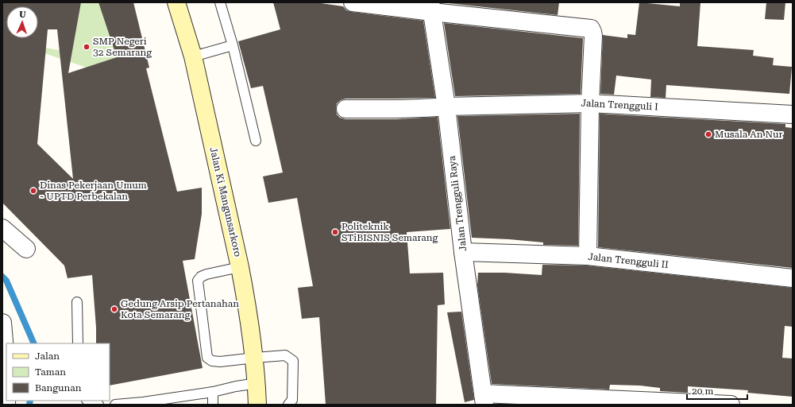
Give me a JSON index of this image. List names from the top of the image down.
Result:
{
  "streets": {
    "main road": ["Jalan Ki Mangunsarkoro"],
    "street": ["Jalan Trengguli I", "Jalan Trengguli Raya", "Jalan Trengguli II"]
  },
  "crossings": [
    ["Jalan Trengguli I", "Jalan Trengguli Raya"],
    ["Jalan Trengguli Raya", "Jalan Trengguli II"]
  ],
  "places": [
    "SMP Negeri 32 Semarang",
    "Musala An Nur",
    "Dinas Pekerjaan Umum - UPTD Perbekalan",
    "Politeknik STiBISNIS Semarang",
    "Gedung Arsip Pertanahan Kota Semarang"
  ],
  "legend": ["Jalan", "Taman", "Bangunan"],
  "scale_bar": "20 m",
  "north": "top"
}
